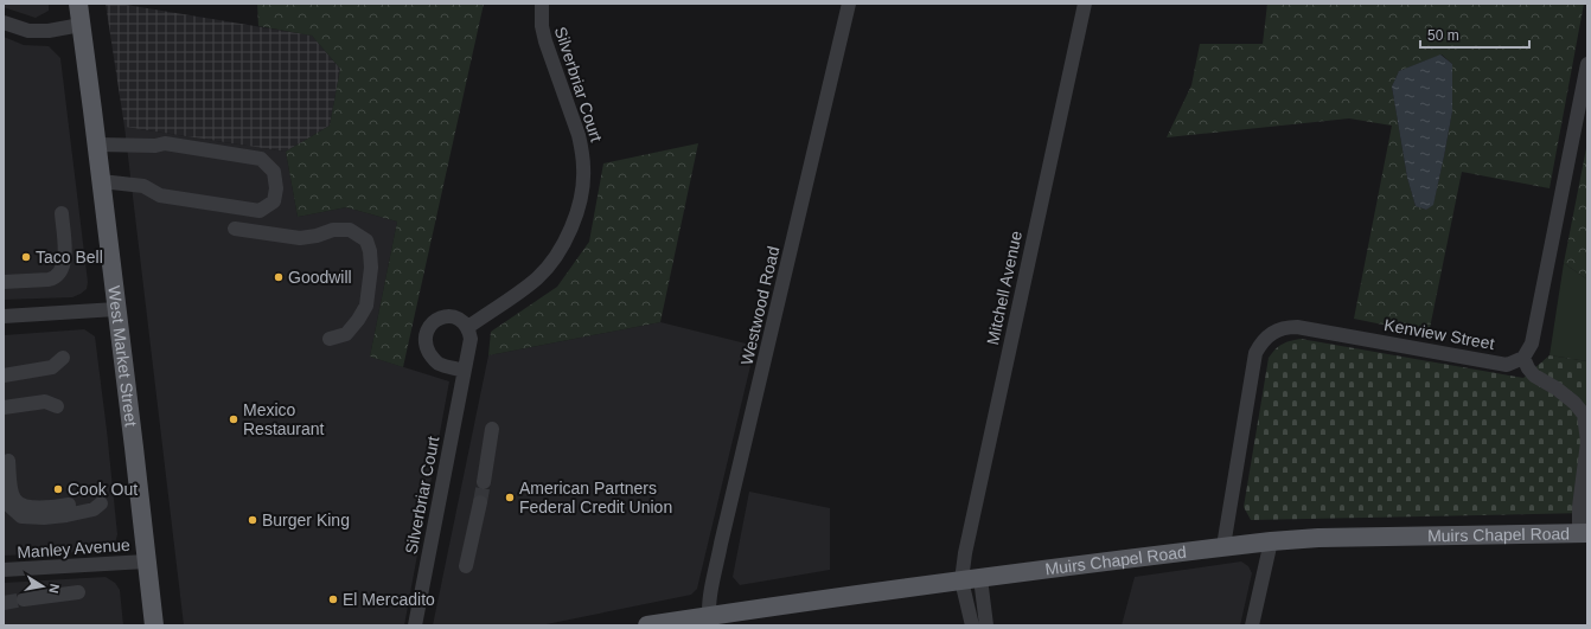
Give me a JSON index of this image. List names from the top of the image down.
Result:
{
  "streets": {
    "main road": ["West Market Street", "Muirs Chapel Road"],
    "street": [
      "Silverbriar Court",
      "Mitchell Avenue",
      "Westwood Road",
      "Kenview Street",
      "Manley Avenue"
    ]
  },
  "crossings": [
    ["Mitchell Avenue", "Muirs Chapel Road"],
    ["Westwood Road", "Muirs Chapel Road"],
    ["Kenview Street", "Muirs Chapel Road"],
    ["West Market Street", "Manley Avenue"]
  ],
  "places": [
    "Taco Bell",
    "Goodwill",
    "Mexico Restaurant",
    "Cook Out",
    "American Partners Federal Credit Union",
    "Burger King",
    "El Mercadito"
  ],
  "scale_bar": "50 m",
  "north": "right"
}
